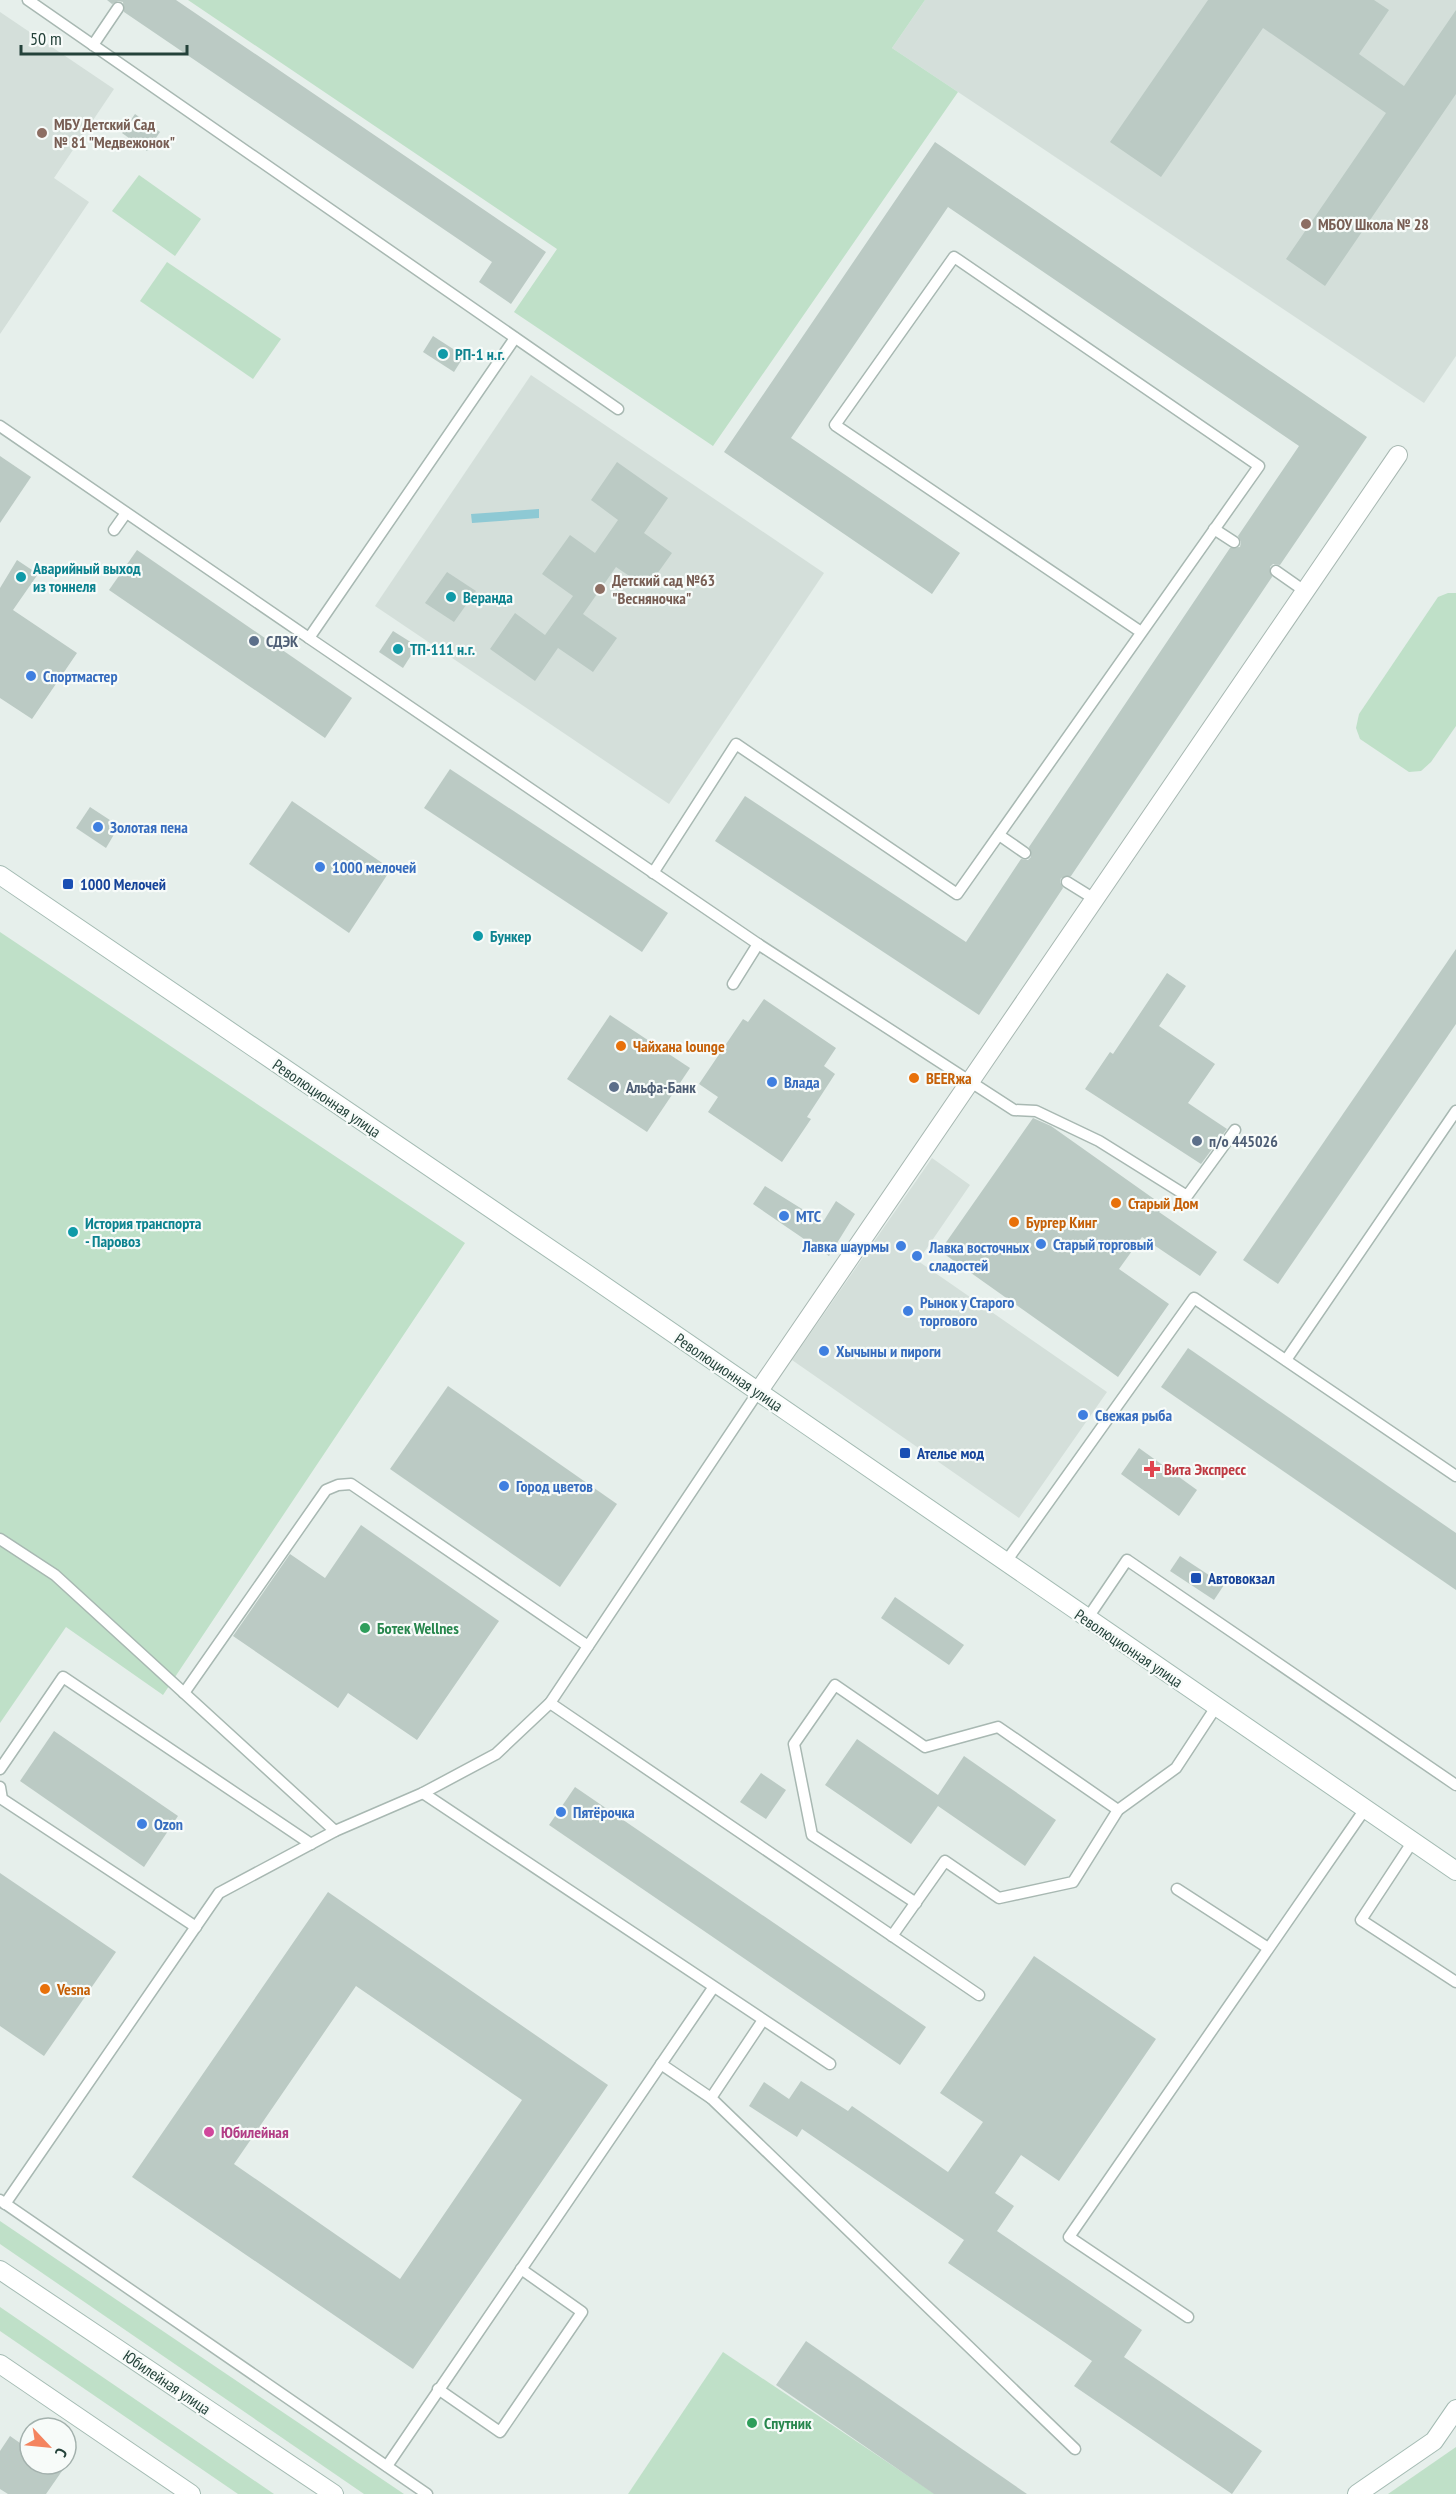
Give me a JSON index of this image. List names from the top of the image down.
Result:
{
  "streets": {
    "main road": ["Революционная улица", "Юбилейная улица"]
  },
  "places": {
    "other": [
      "МБУ Детский Сад № 81 \"Медвежонок\"",
      "МБОУ Школа № 28",
      "РП-1 н.г.",
      "Аварийный выход из тоннеля",
      "Детский сад №63 \"Весняночка\"",
      "Веранда",
      "СДЭК",
      "ТП-111 н.г.",
      "Спортмастер",
      "Золотая пена",
      "1000 мелочей",
      "Бункер",
      "Чайхана lounge",
      "BEERжа",
      "Влада",
      "Альфа-Банк",
      "п/о 445026",
      "Старый Дом",
      "МТС",
      "Бургер Кинг",
      "История транспорта - Паровоз",
      "Старый торговый",
      "Лавка шаурмы",
      "Лавка восточных сладостей",
      "Рынок у Старого торгового",
      "Хычыны и пироги",
      "Свежая рыба",
      "Город цветов",
      "Ботек Wellnes",
      "Пятёрочка",
      "Ozon",
      "Vesna",
      "Юбилейная",
      "Спутник"
    ],
    "transit": ["1000 Мелочей", "Ателье мод", "Автовокзал"],
    "health": ["Вита Экспресс"]
  },
  "scale_bar": "50 m",
  "north": "bottom right"
}
